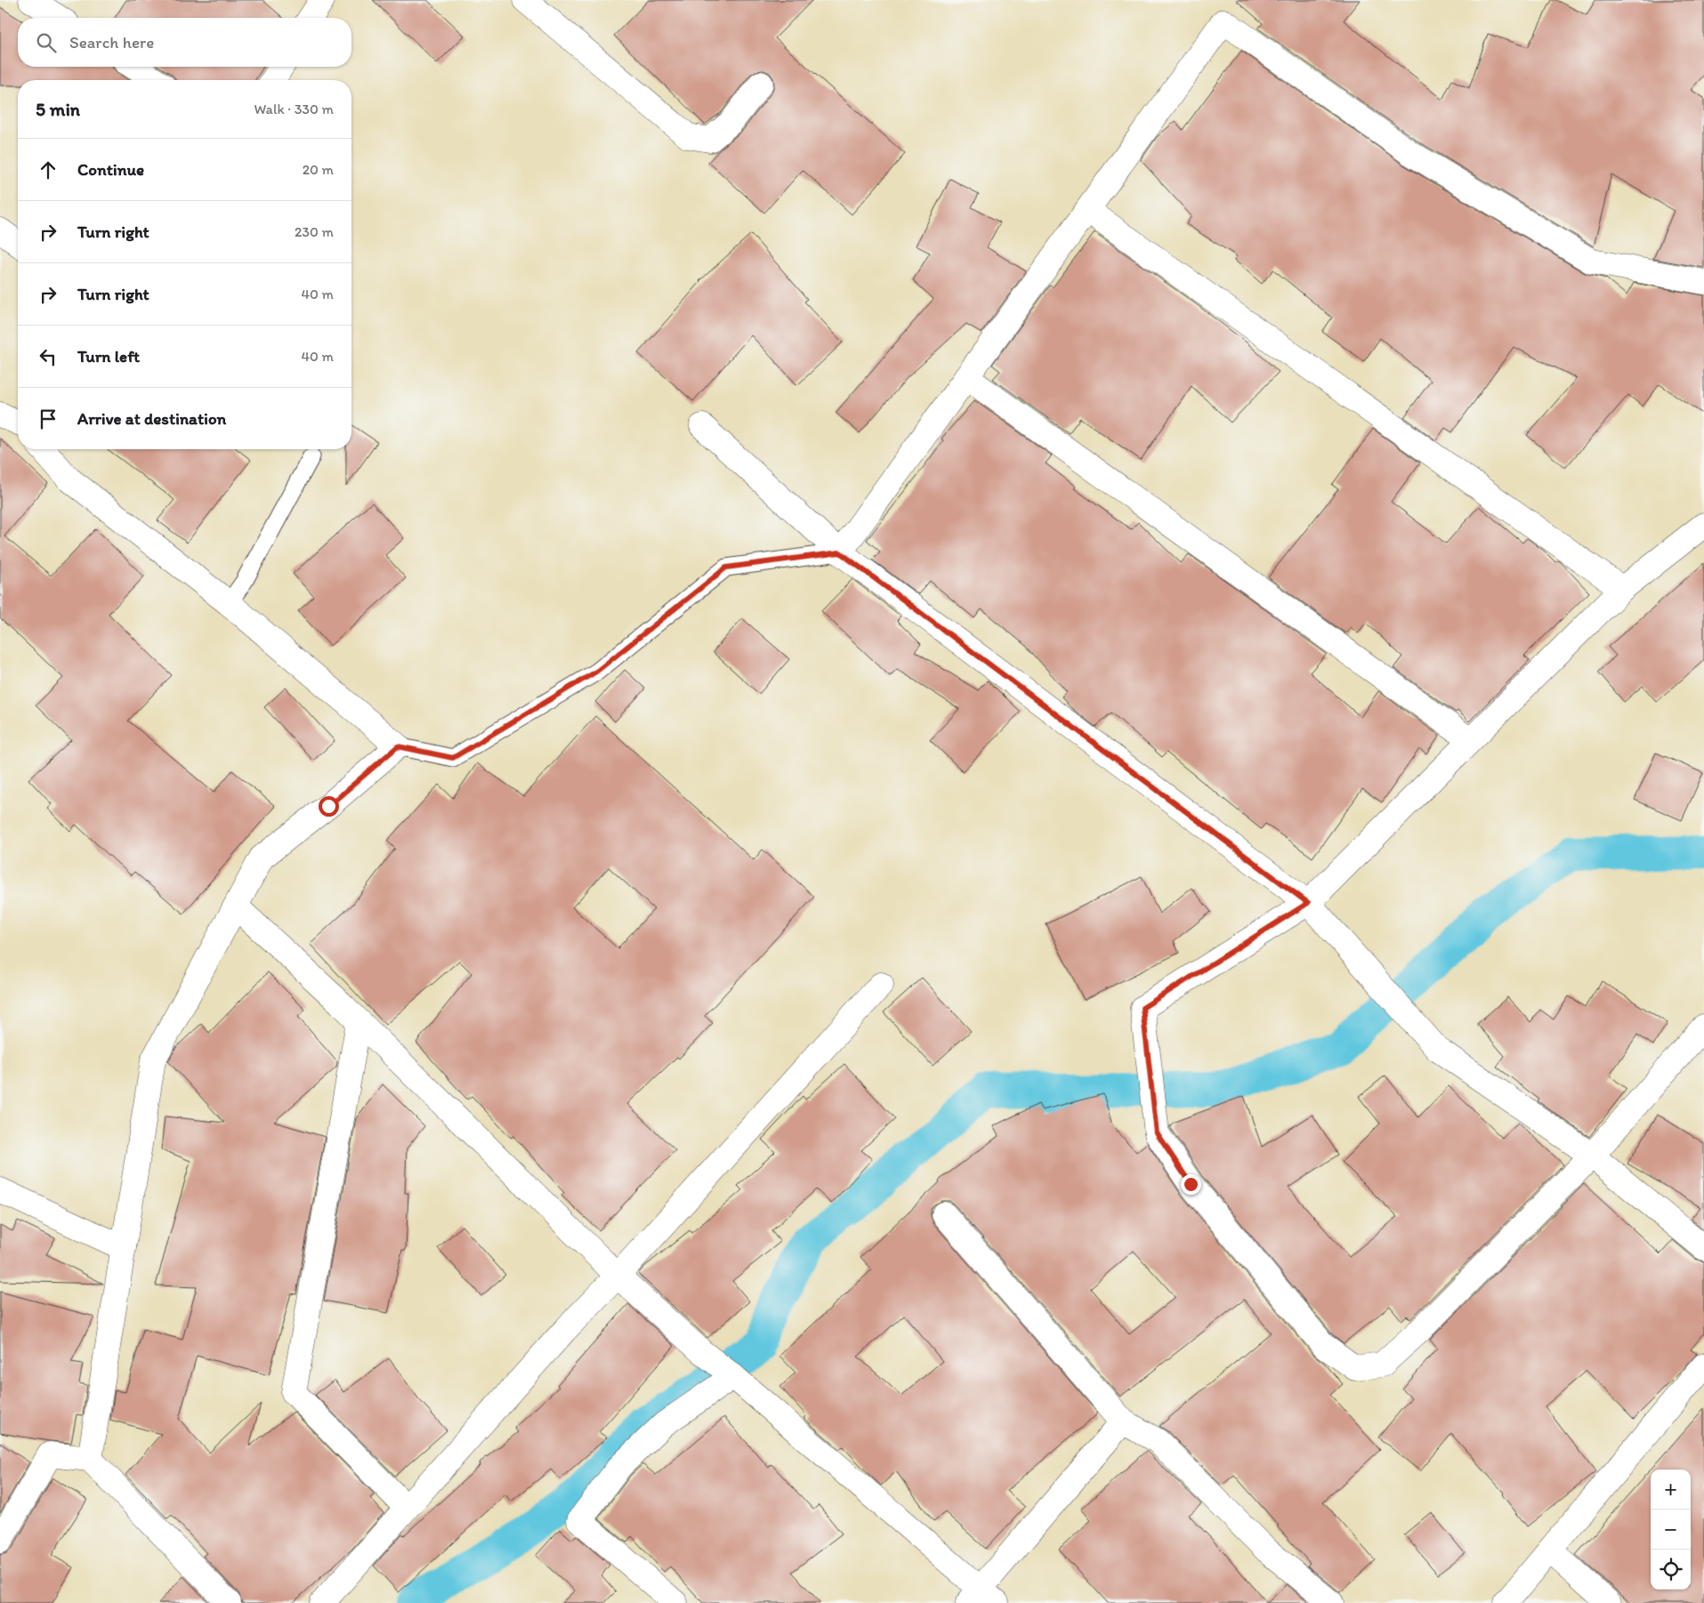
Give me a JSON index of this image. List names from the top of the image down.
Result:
{
  "page": {
    "search": "Search here",
    "heading": ["5 min", "Walk · 330 m"],
    "list": [
      ["Continue", "20 m"],
      ["Turn right", "230 m"],
      ["Turn right", "40 m"],
      ["Turn left", "40 m"],
      "Arrive at destination"
    ],
    "map_buttons": ["+", "−"]
  }
}
